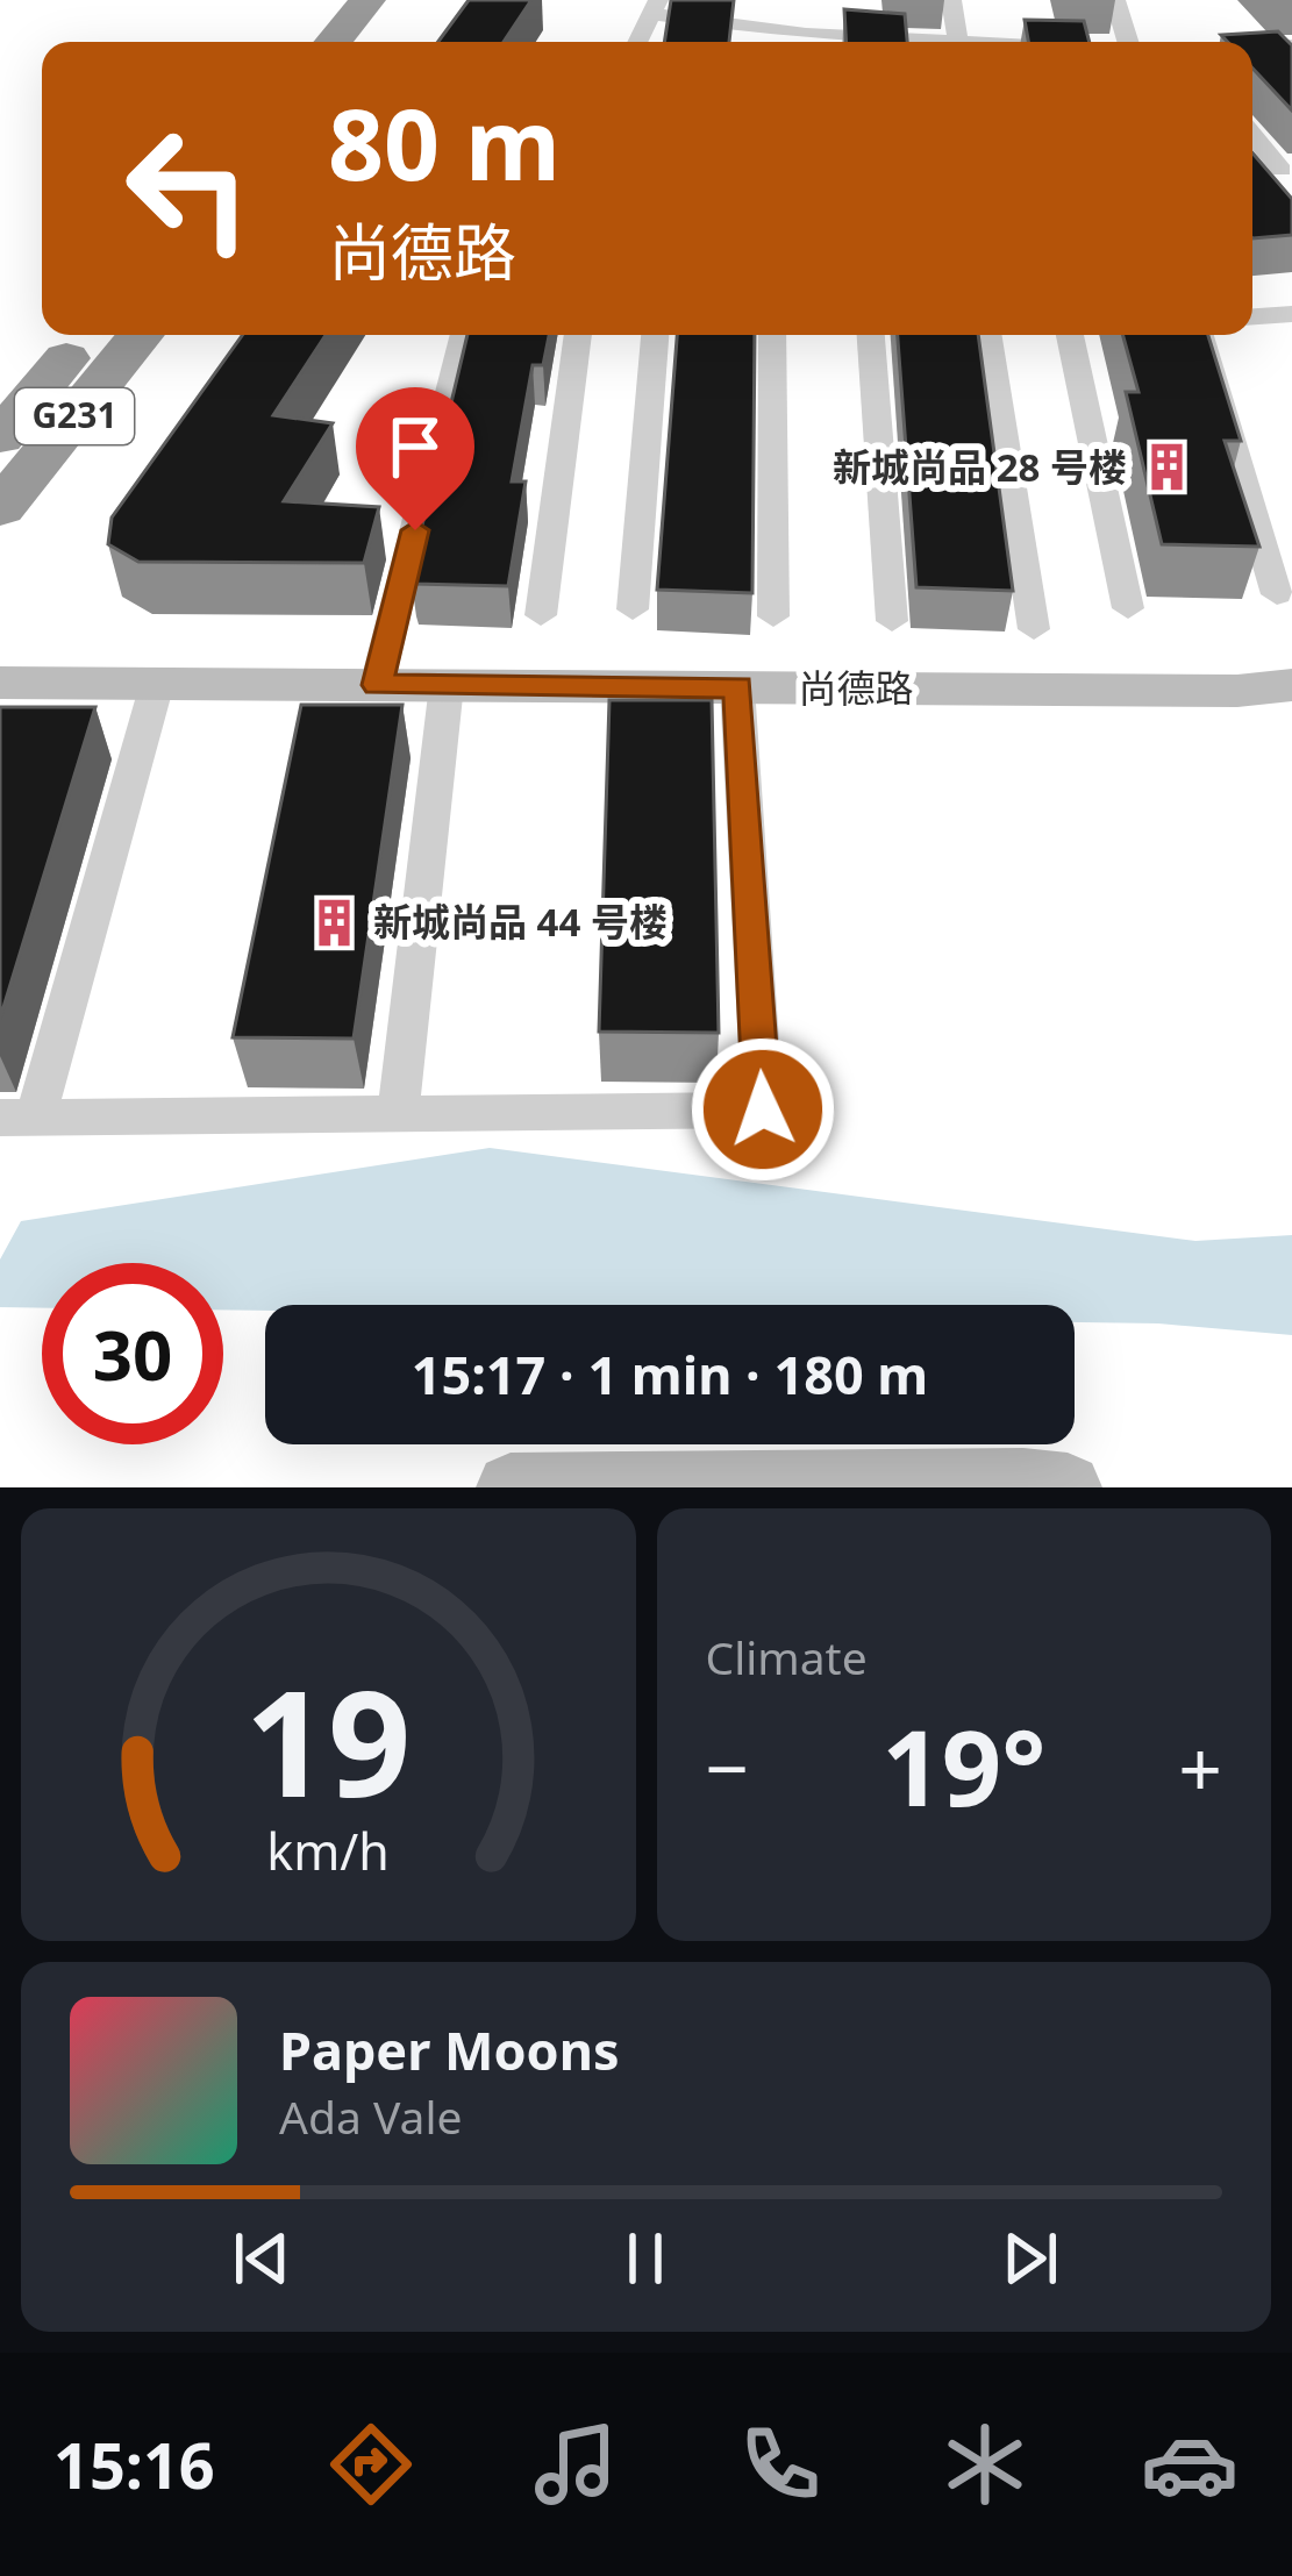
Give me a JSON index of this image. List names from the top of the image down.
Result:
{
  "streets": {
    "highway": ["G231"],
    "street": ["尚德路"]
  },
  "places": {
    "building": ["新城尚品 28 号楼", "新城尚品 44 号楼"]
  },
  "page": {
    "turn": ["80 m", "尚德路"],
    "limit": "30",
    "trip": "15:17 · 1 min · 180 m",
    "tile": "Climate",
    "heat": ["−", "19°", "+"],
    "song": ["Paper Moons", "Ada Vale"],
    "tabs": "15:16",
    "gauge": ["19", "km/h"]
  }
}
